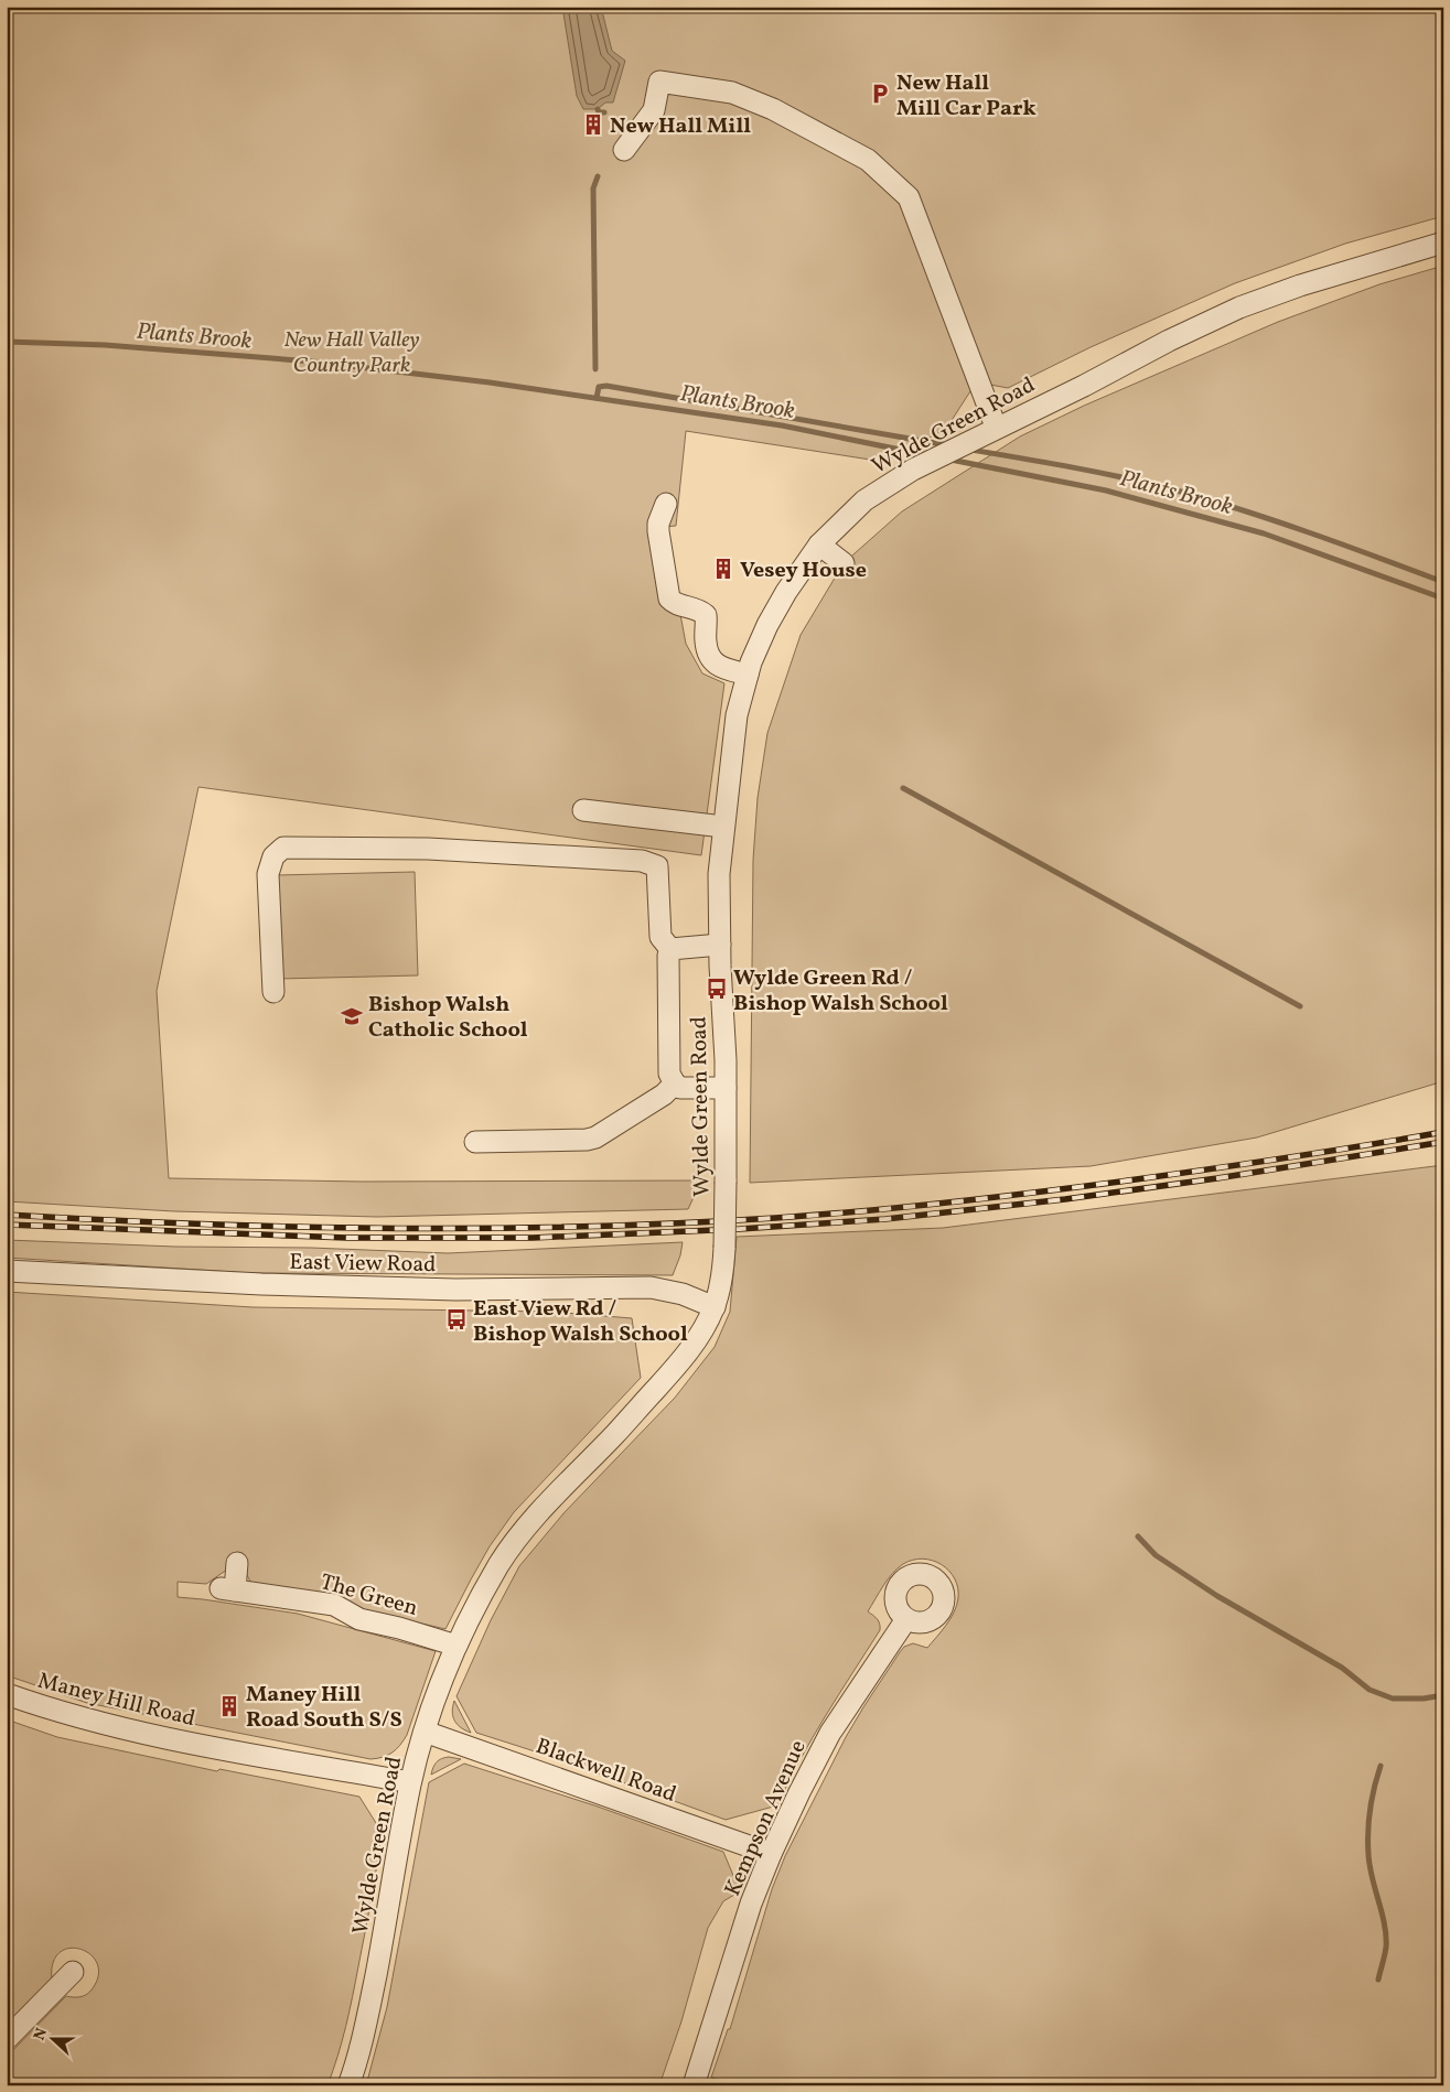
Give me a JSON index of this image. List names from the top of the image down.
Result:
{
  "streets": {
    "street": [
      "Wylde Green Road",
      "East View Road",
      "The Green",
      "Maney Hill Road",
      "Blackwell Road",
      "Kempson Avenue"
    ]
  },
  "crossings": [
    ["Wylde Green Road", "East View Road"],
    ["Wylde Green Road", "The Green"],
    ["Wylde Green Road", "Maney Hill Road"],
    ["Wylde Green Road", "Blackwell Road"],
    ["Blackwell Road", "Kempson Avenue"]
  ],
  "water": ["Plants Brook"],
  "parks": ["New Hall Valley Country Park"],
  "places": {
    "parking": ["New Hall Mill Car Park"],
    "building": ["New Hall Mill", "Vesey House", "Maney Hill Road South S/S"],
    "bus stop": ["Wylde Green Rd / Bishop Walsh School", "East View Rd / Bishop Walsh School"],
    "school or university": ["Bishop Walsh Catholic School"]
  },
  "north": "left"
}
